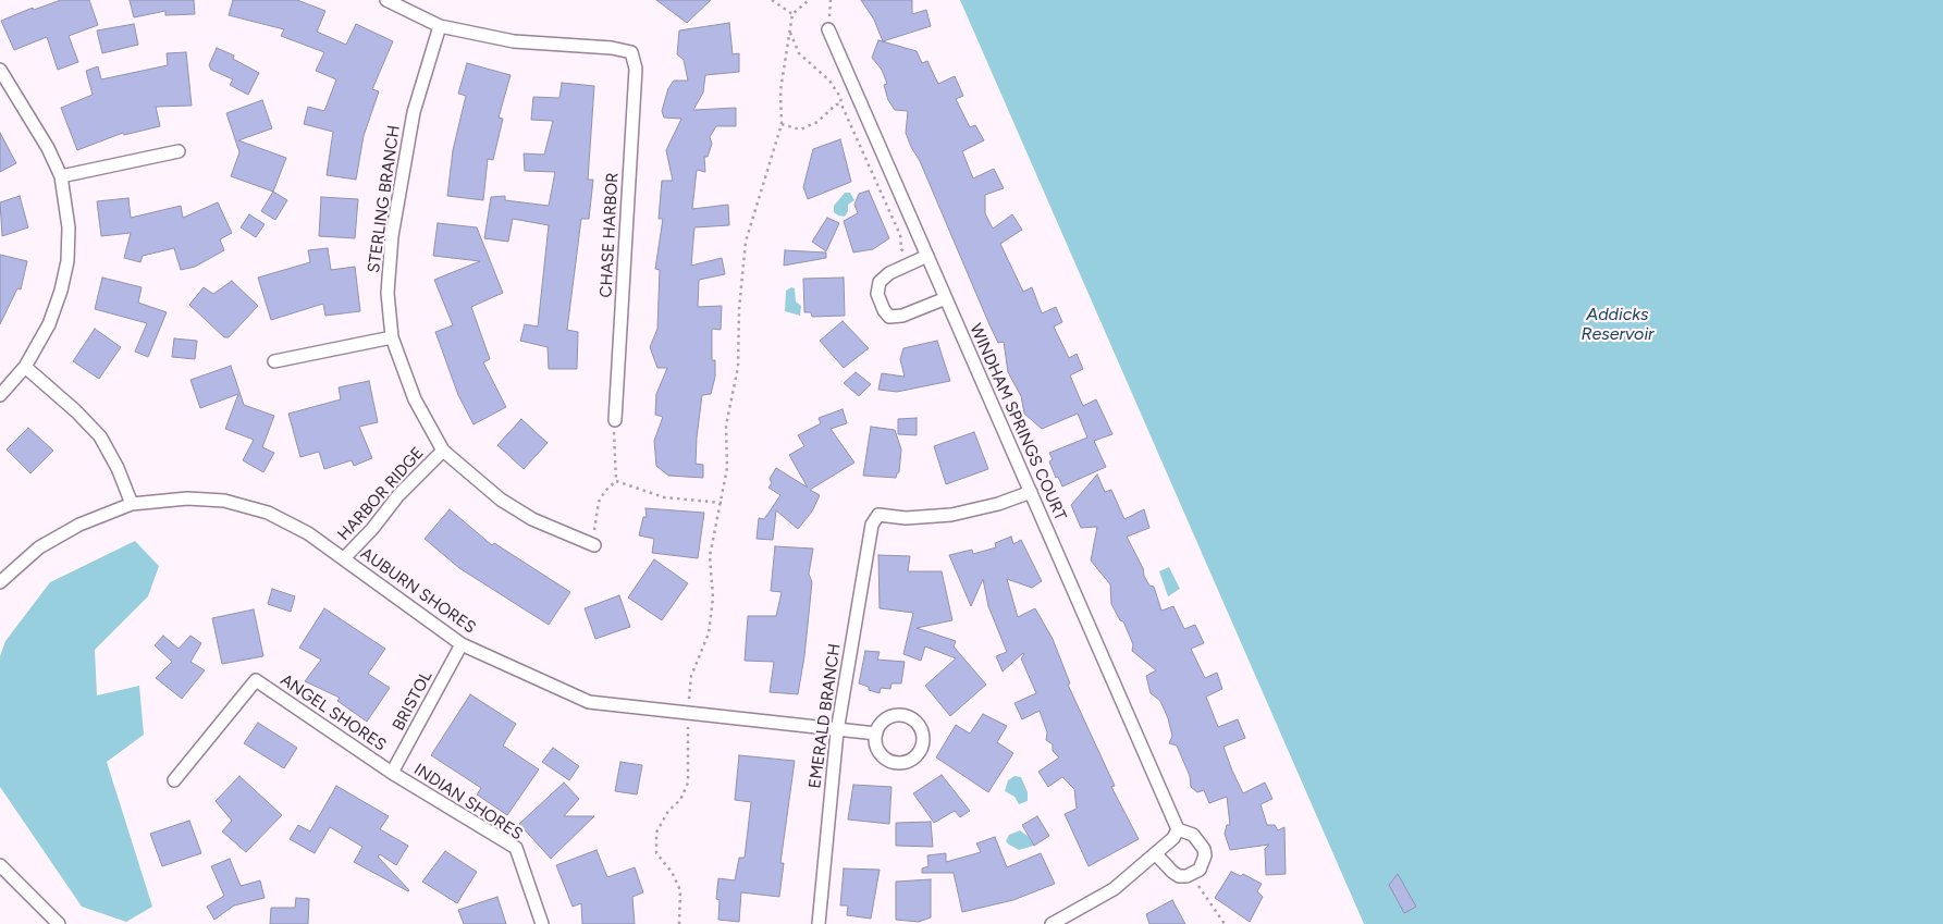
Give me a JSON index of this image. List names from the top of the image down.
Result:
{
  "streets": {
    "street": [
      "STERLING BRANCH",
      "CHASE HARBOR",
      "WINDHAM SPRINGS COURT",
      "HARBOR RIDGE",
      "AUBURN SHORES",
      "BRISTOL",
      "ANGEL SHORES",
      "EMERALD BRANCH",
      "INDIAN SHORES"
    ]
  },
  "crossings": [
    ["STERLING BRANCH", "CHASE HARBOR"],
    ["STERLING BRANCH", "HARBOR RIDGE"],
    ["WINDHAM SPRINGS COURT", "EMERALD BRANCH"],
    ["HARBOR RIDGE", "AUBURN SHORES"],
    ["AUBURN SHORES", "BRISTOL"],
    ["AUBURN SHORES", "EMERALD BRANCH"],
    ["BRISTOL", "ANGEL SHORES"],
    ["BRISTOL", "INDIAN SHORES"],
    ["ANGEL SHORES", "INDIAN SHORES"]
  ],
  "water": ["Addicks Reservoir"]
}
